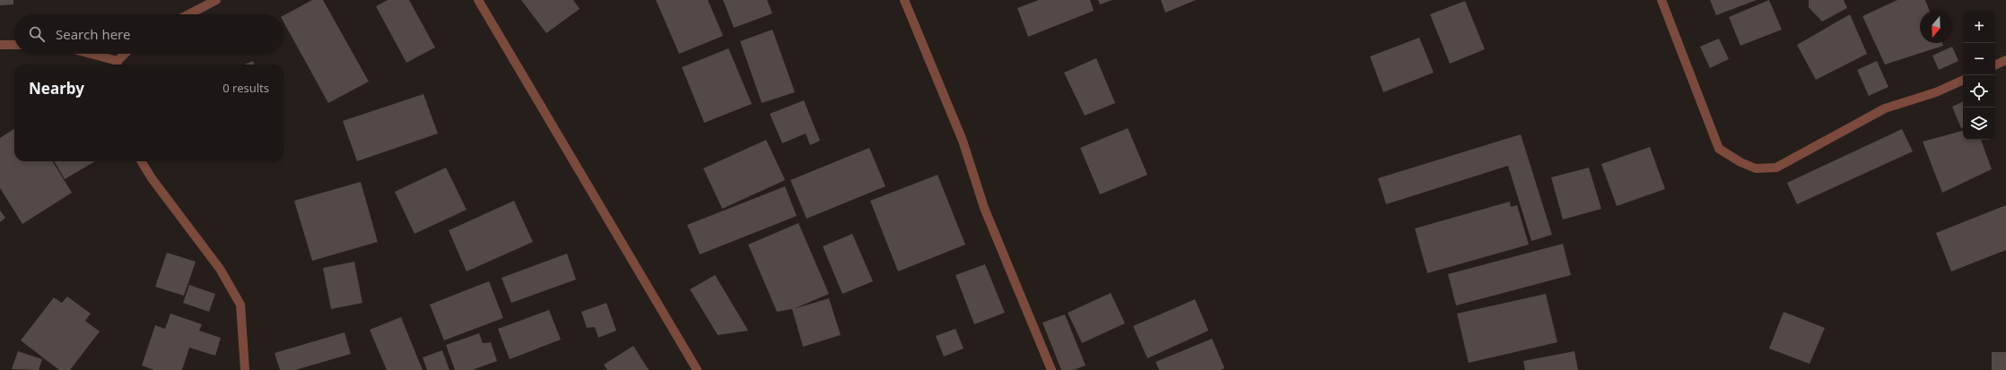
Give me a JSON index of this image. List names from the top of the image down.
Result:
{
  "north": "bottom",
  "page": {
    "map_buttons": ["+", "−"],
    "search": "Search here",
    "heading": ["Nearby", "0 results"]
  }
}
